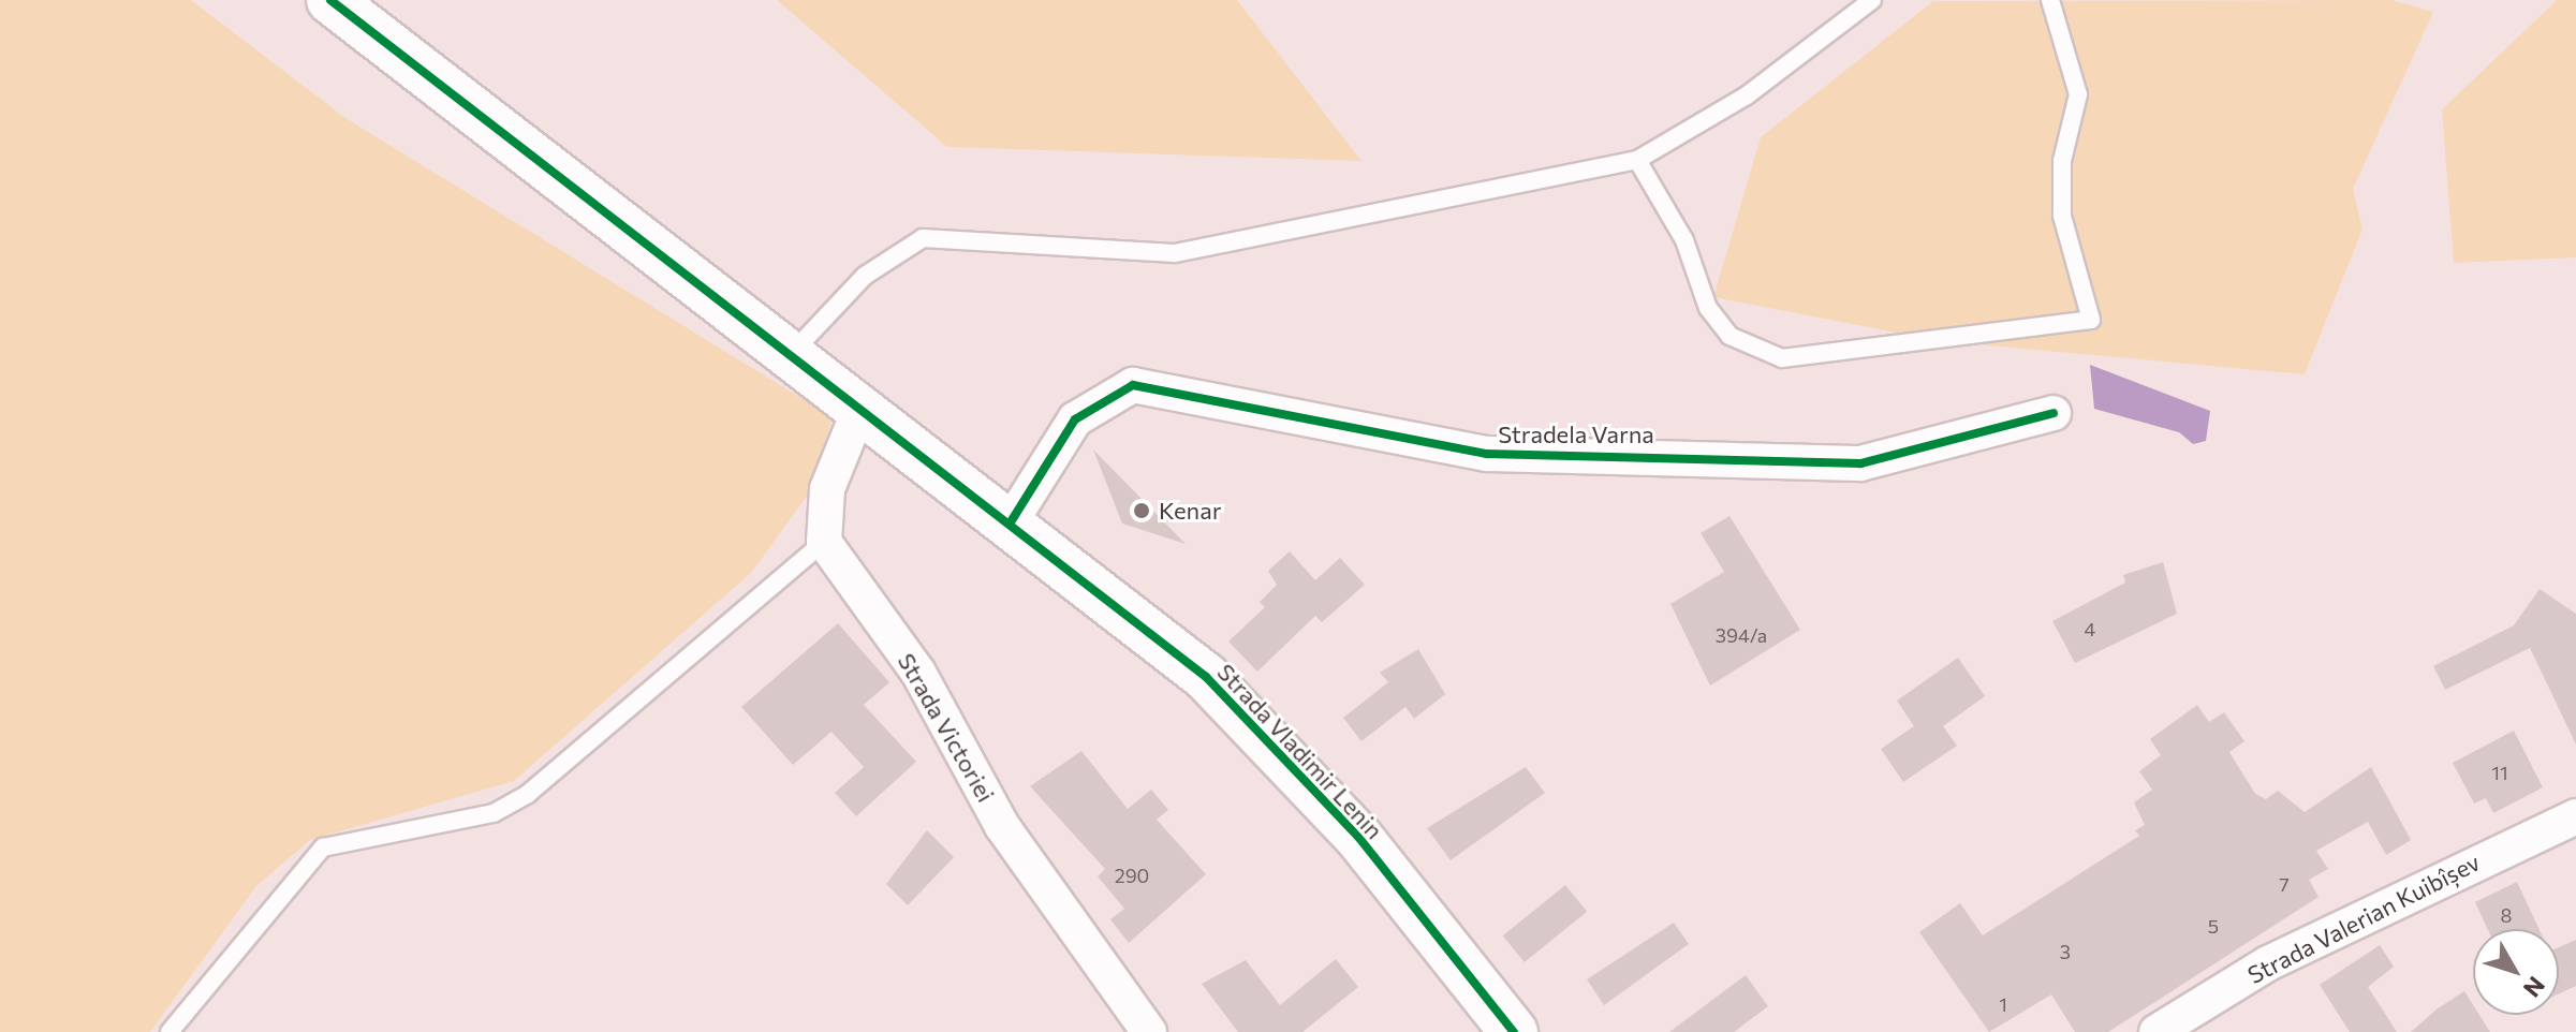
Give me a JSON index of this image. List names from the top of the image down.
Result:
{
  "streets": {
    "main road": ["Strada Vladimir Lenin"],
    "street": ["Stradela Varna", "Strada Victoriei", "Strada Valerian Kuibîșev"]
  },
  "crossings": [
    ["Stradela Varna", "Strada Vladimir Lenin"]
  ],
  "places": ["Kenar"],
  "house_numbers": [
    "4",
    "394/a",
    "11",
    "290",
    "7",
    "8",
    "5",
    "3",
    "1"
  ],
  "north": "bottom right"
}
